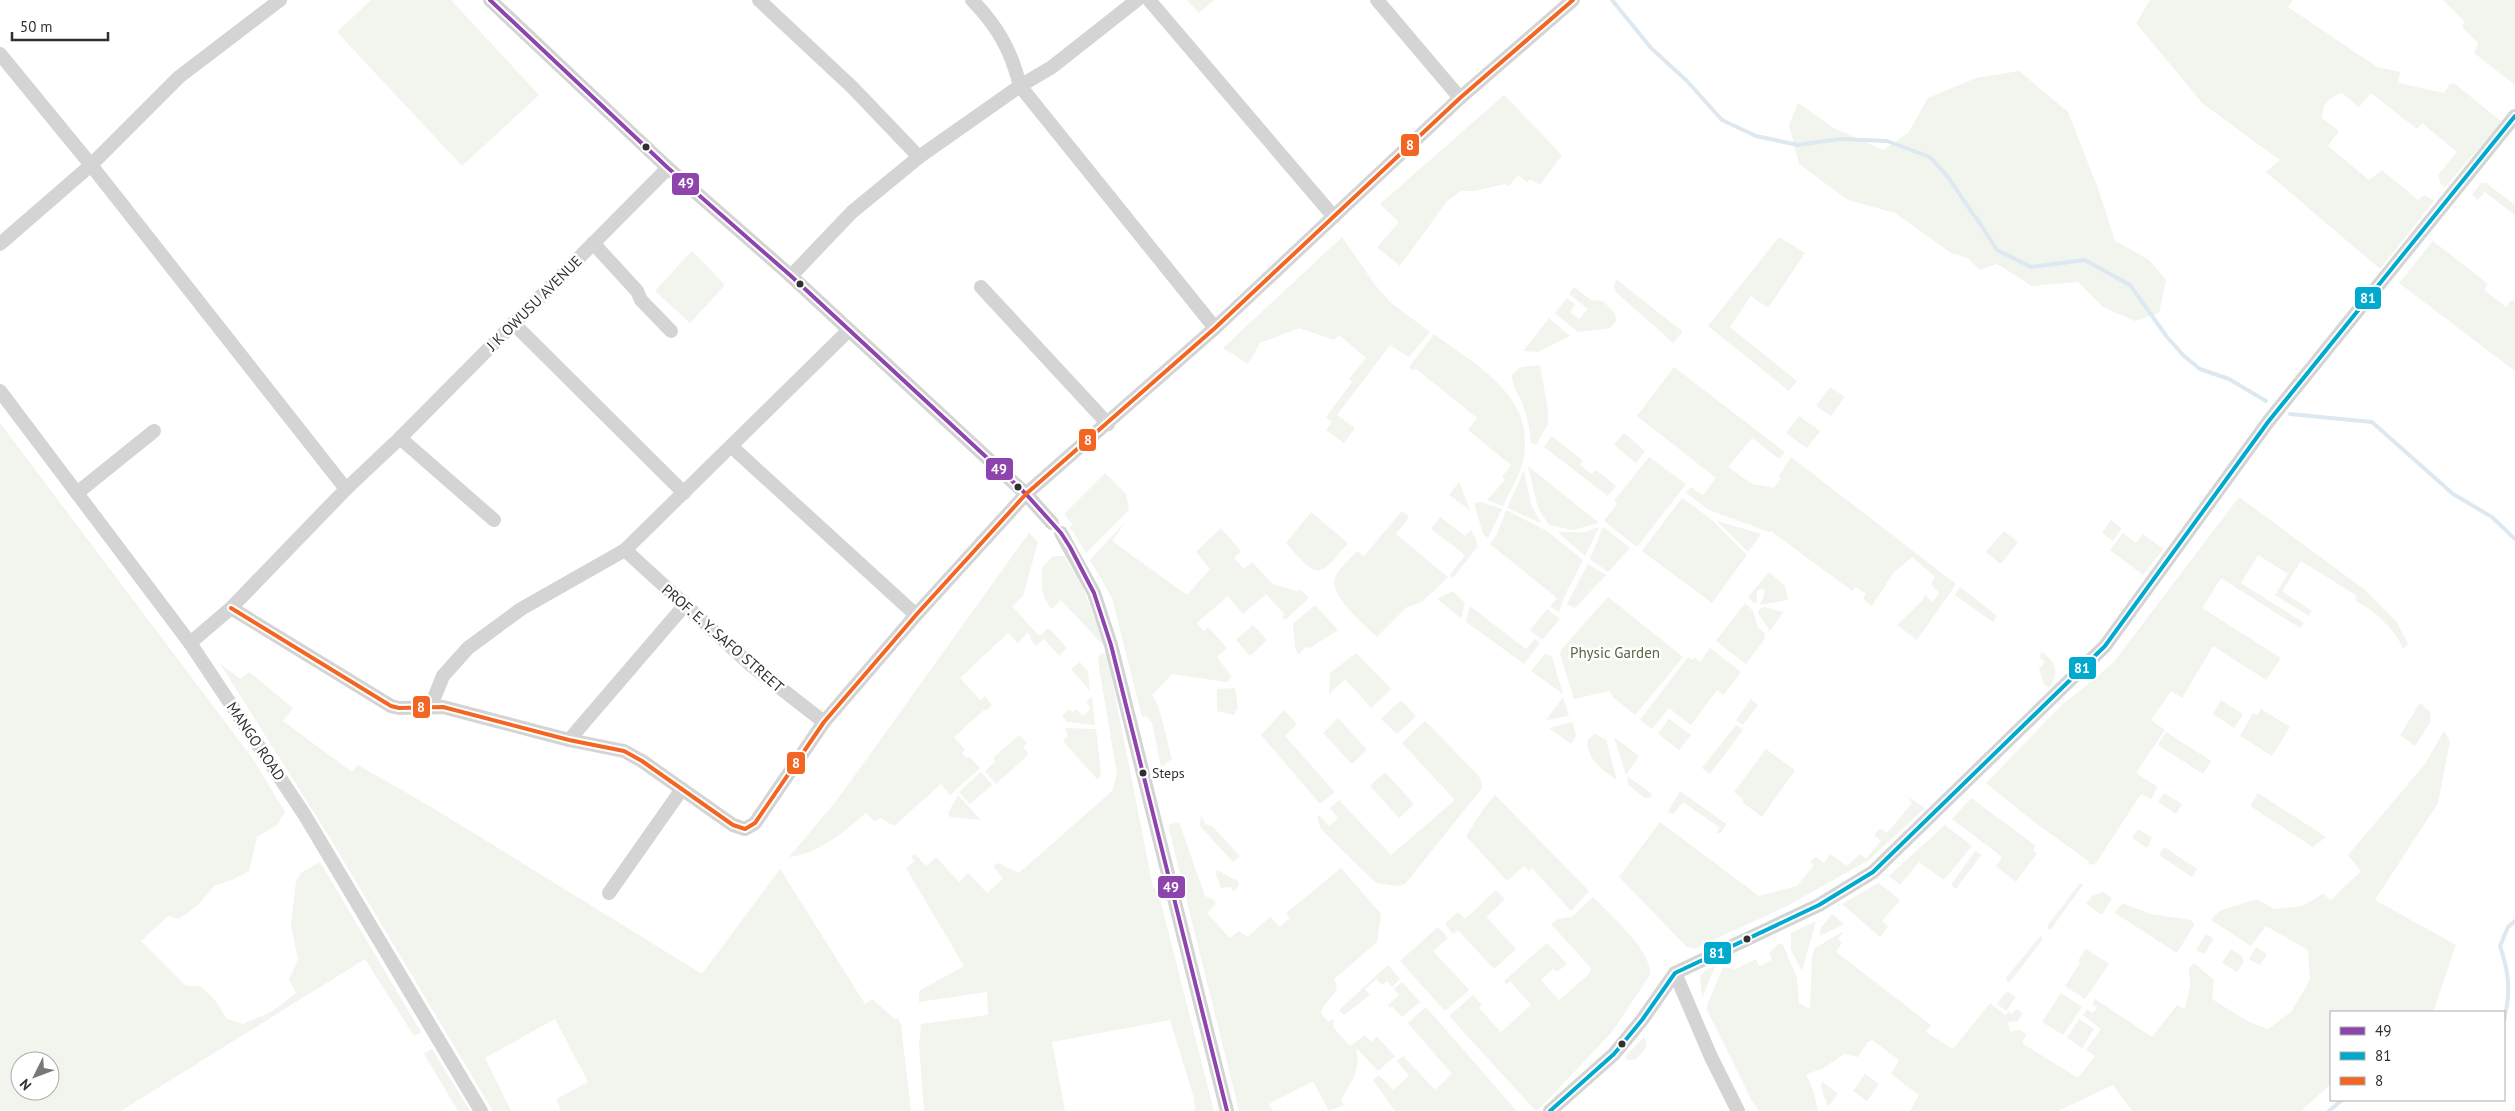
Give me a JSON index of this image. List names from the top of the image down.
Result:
{
  "streets": {
    "street": ["J K OWUSU AVENUE", "PROF. E. Y. SAFO STREET", "MANGO ROAD"]
  },
  "crossings": [
    ["J K OWUSU AVENUE", "MANGO ROAD"]
  ],
  "parks": ["Physic Garden"],
  "places": ["Steps"],
  "lines": ["transit line 49", "transit line 8", "transit line 81"],
  "legend": ["49", "81", "8"],
  "scale_bar": "50 m",
  "north": "bottom left"
}
